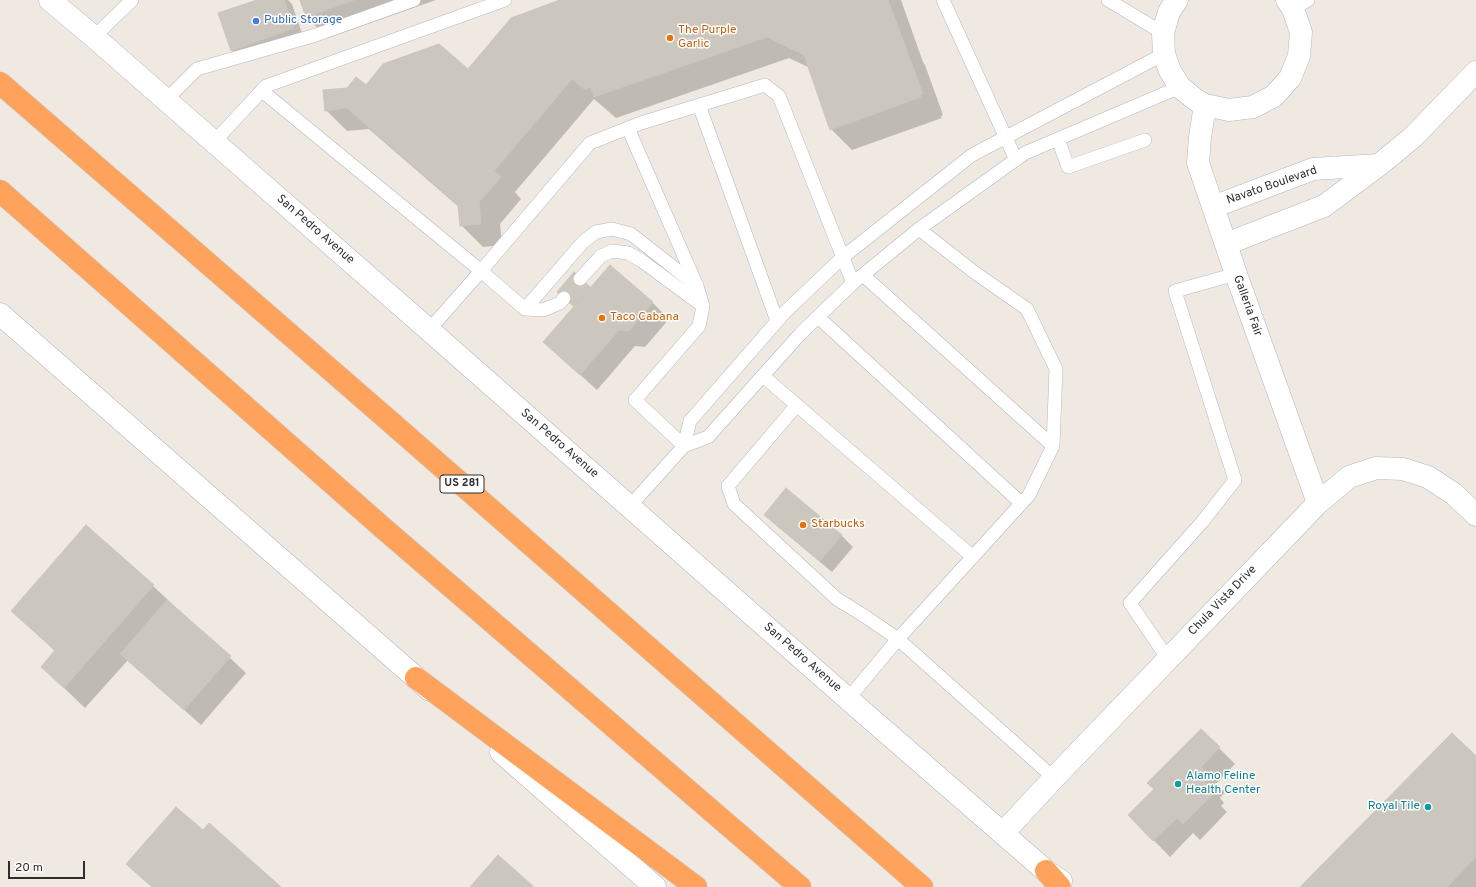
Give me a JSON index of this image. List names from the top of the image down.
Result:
{
  "streets": {
    "highway": ["US 281"],
    "main road": [
      "Navato Boulevard",
      "San Pedro Avenue",
      "Galleria Fair",
      "Chula Vista Drive"
    ]
  },
  "crossings": [
    ["Navato Boulevard", "Galleria Fair"],
    ["San Pedro Avenue", "Chula Vista Drive"],
    ["Galleria Fair", "Chula Vista Drive"]
  ],
  "places": [
    "Public Storage",
    "The Purple Garlic",
    "Taco Cabana",
    "Starbucks",
    "Alamo Feline Health Center",
    "Royal Tile"
  ],
  "scale_bar": "20 m"
}
